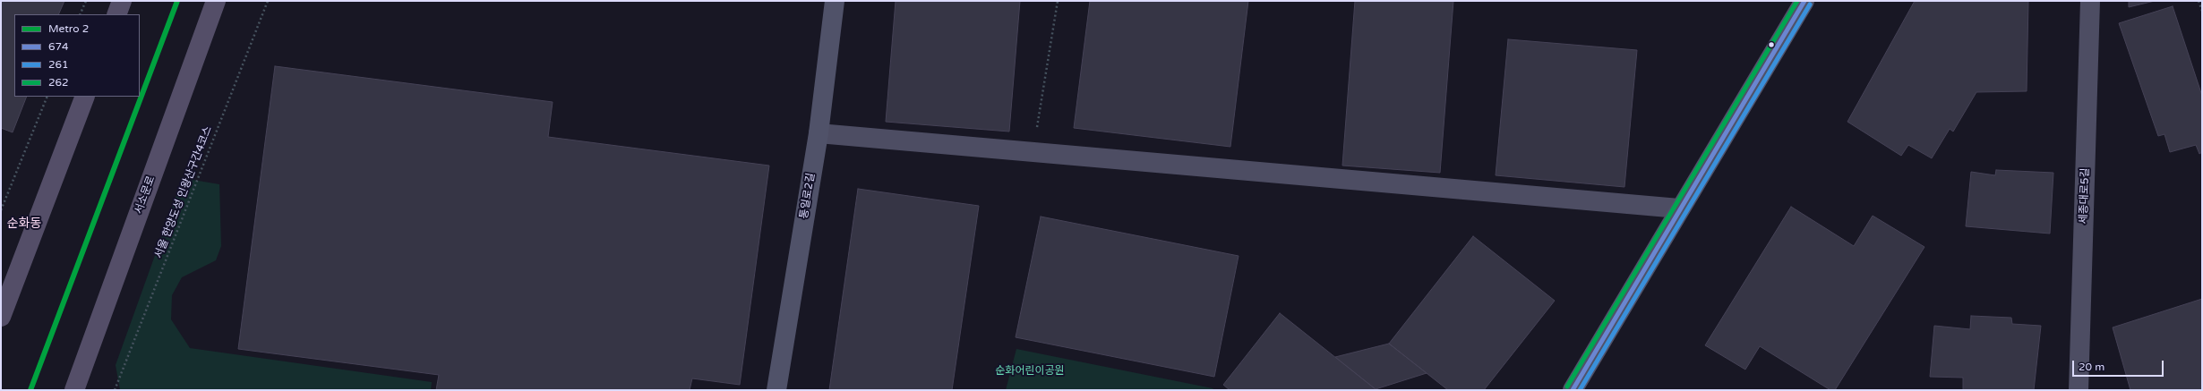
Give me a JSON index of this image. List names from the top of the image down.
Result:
{
  "streets": {
    "main road": ["서소문로", "통일로2길"],
    "street": ["세종대로5길"],
    "path": ["서울 한양도성 인왕산구간4코스"]
  },
  "districts": ["순화동"],
  "parks": ["순화어린이공원"],
  "lines": [
    "metro line 2",
    "transit line 674",
    "transit line 262",
    "transit line 261"
  ],
  "legend": [
    "Metro 2",
    "674",
    "261",
    "262"
  ],
  "scale_bar": "20 m"
}
